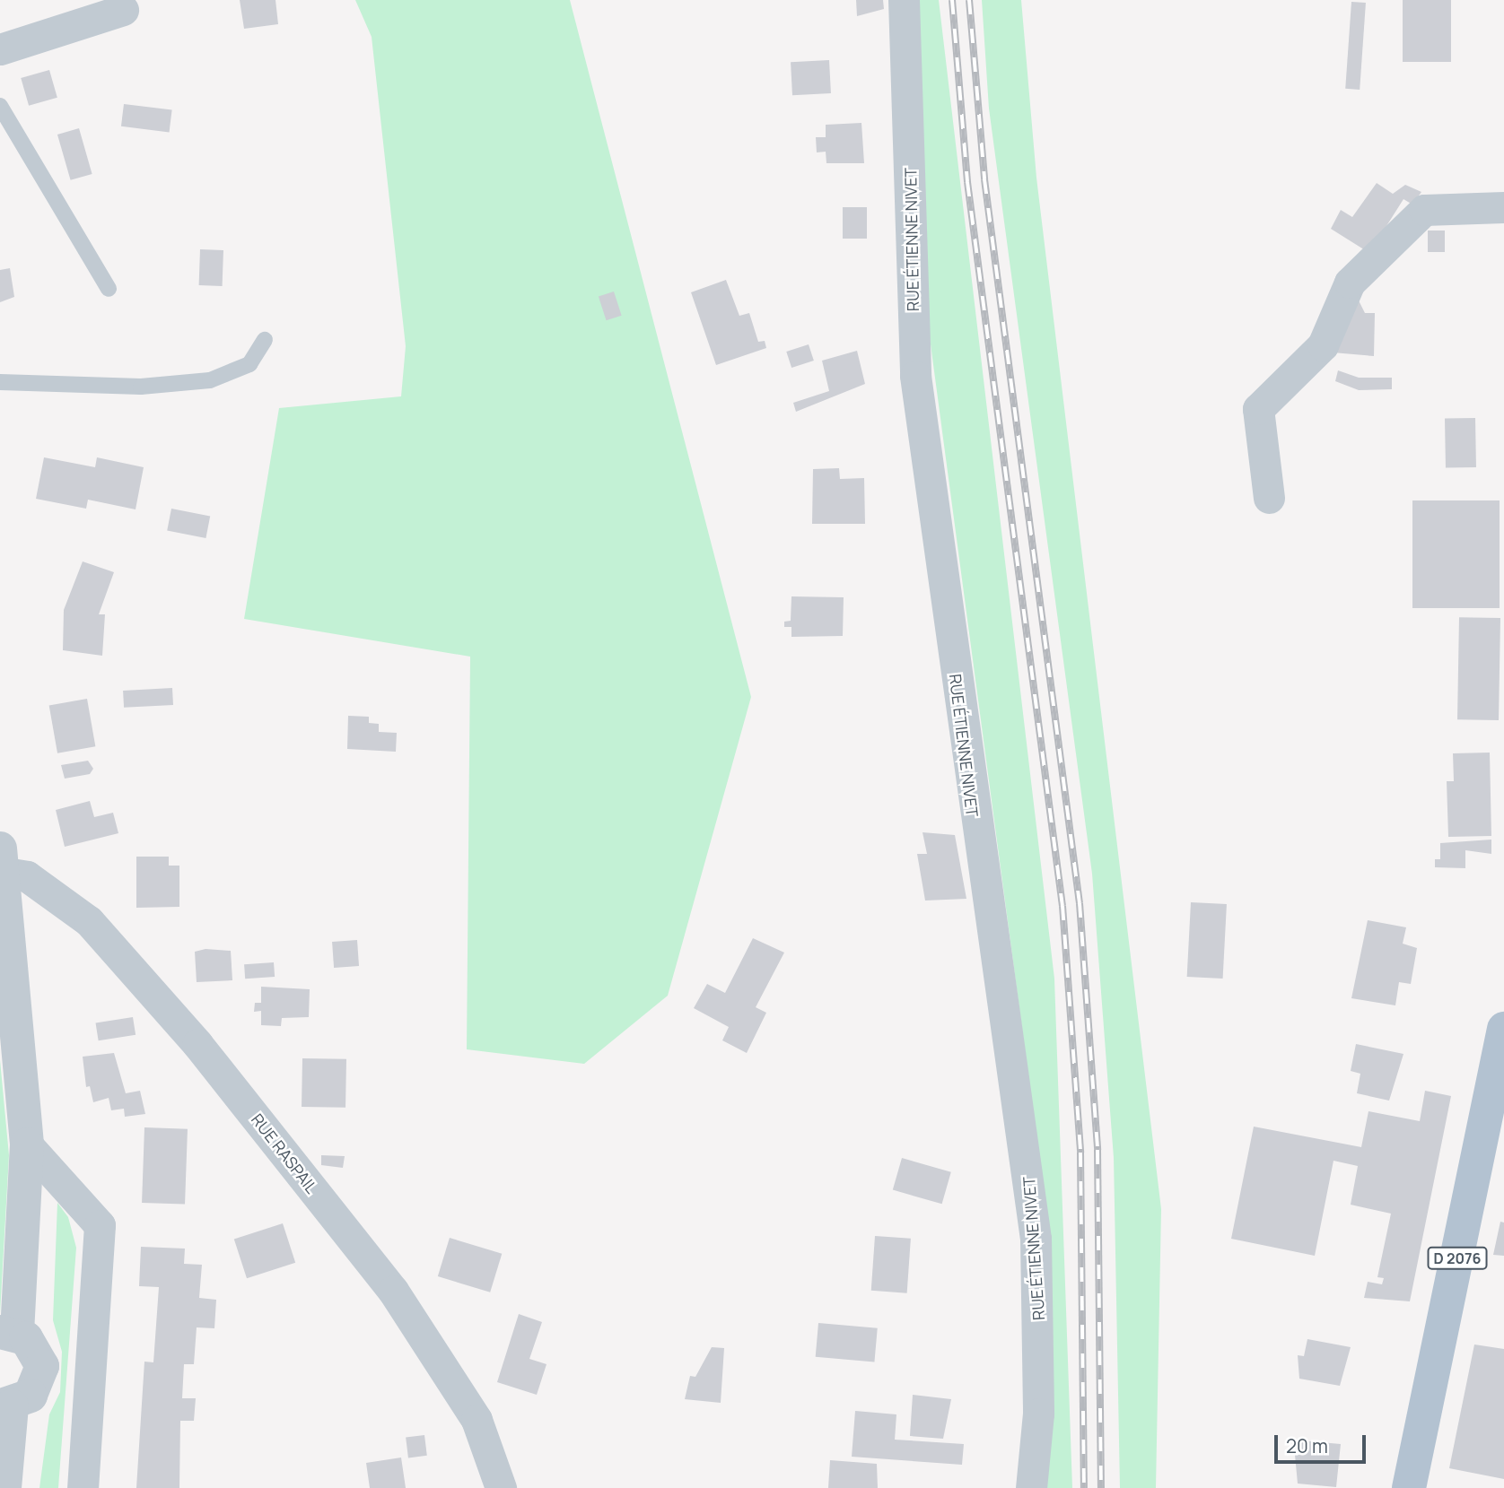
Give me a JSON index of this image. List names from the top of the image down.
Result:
{
  "streets": {
    "main road": ["D 2076"],
    "street": ["RUE ÉTIENNE NIVET", "RUE RASPAIL"]
  },
  "scale_bar": "20 m"
}
